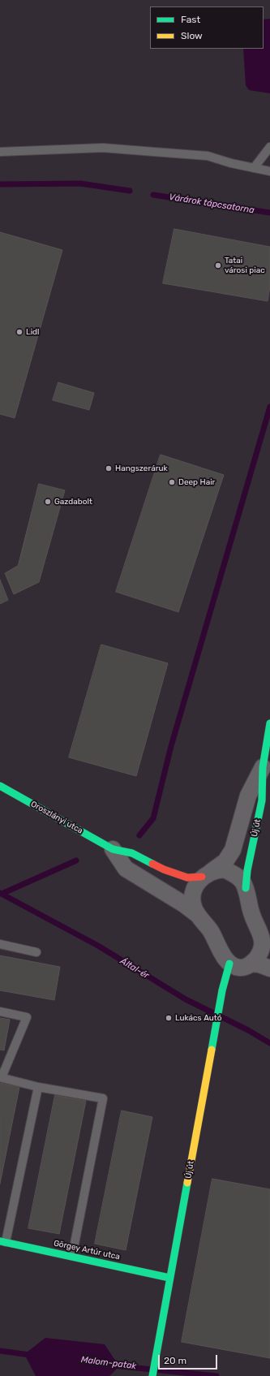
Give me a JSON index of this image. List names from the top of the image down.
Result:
{
  "streets": {
    "street": ["Oroszlányi utca", "Új út", "Görgey Artúr utca"]
  },
  "crossings": [
    ["Oroszlányi utca", "Új út"],
    ["Új út", "Görgey Artúr utca"]
  ],
  "water": ["Várárok tápcsatorna", "Által-ér", "Malom-patak"],
  "places": [
    "Tatai városi piac",
    "Lidl",
    "Hangszeráruk",
    "Deep Hair",
    "Gazdabolt",
    "Lukács Autó"
  ],
  "legend": ["Fast", "Slow"],
  "scale_bar": "20 m"
}
